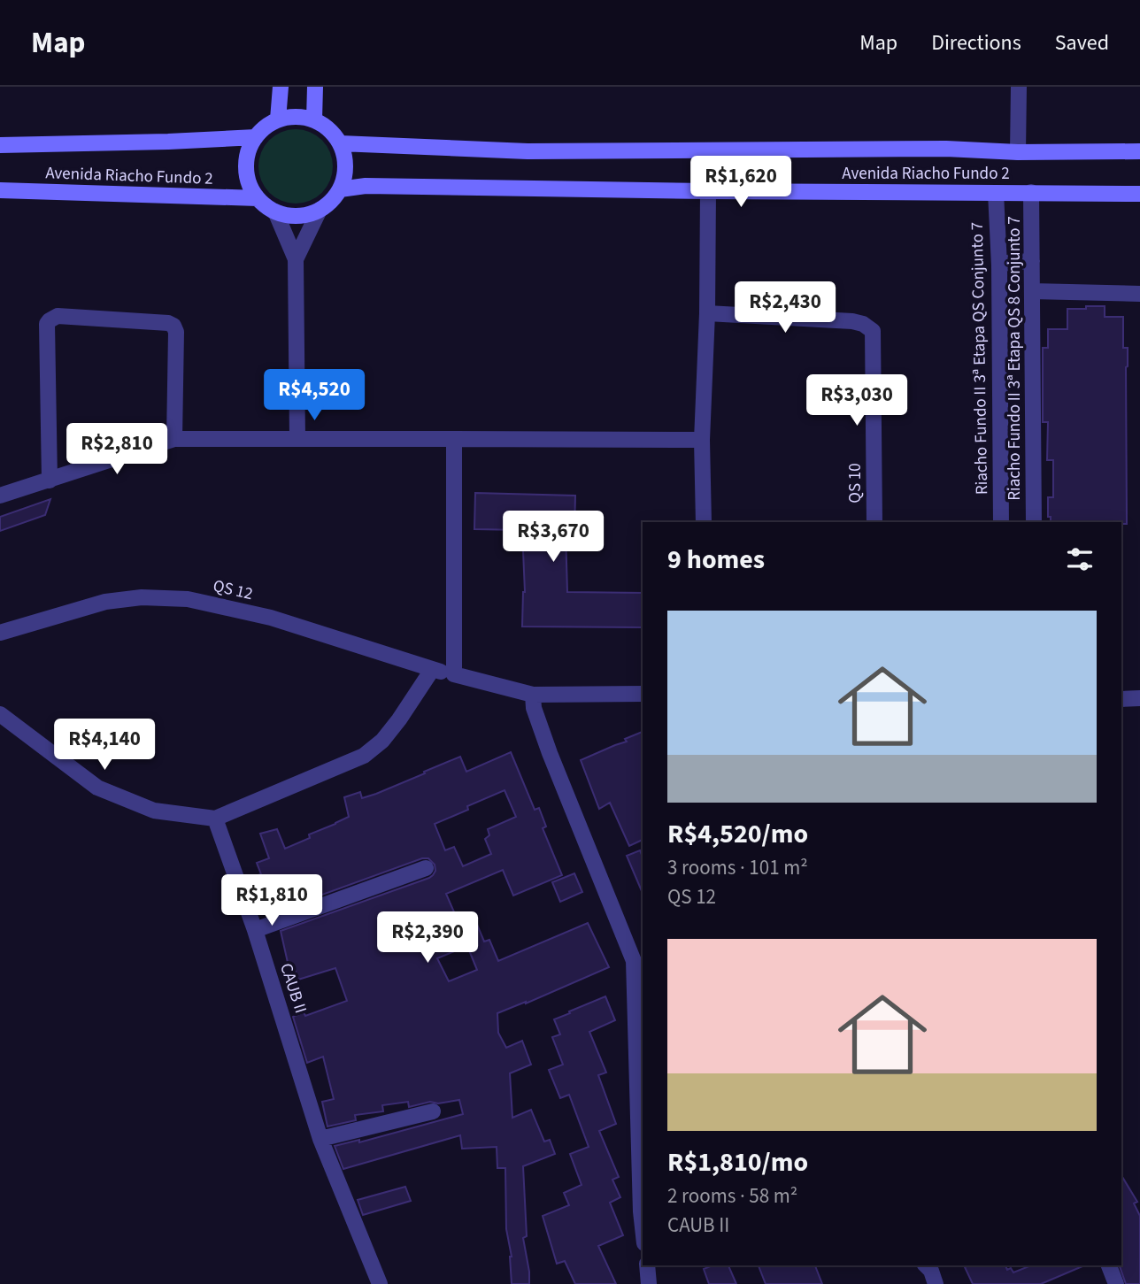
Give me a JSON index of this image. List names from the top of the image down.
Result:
{
  "streets": {
    "main road": ["Avenida Riacho Fundo 2"],
    "street": [
      "Riacho Fundo II 3ª Etapa QS Conjunto 7",
      "Riacho Fundo II 3ª Etapa QS 8 Conjunto 7",
      "QS 10",
      "QS 12",
      "CAUB II"
    ]
  },
  "crossings": [
    ["Avenida Riacho Fundo 2", "Riacho Fundo II 3ª Etapa QS Conjunto 7"],
    ["Avenida Riacho Fundo 2", "Riacho Fundo II 3ª Etapa QS 8 Conjunto 7"]
  ],
  "page": {
    "header": "Map",
    "nav": ["Map", "Directions", "Saved"],
    "price": [
      "R$1,620",
      "R$2,430",
      "R$4,520",
      "R$3,030",
      "R$2,810",
      "R$3,670",
      "R$4,140",
      "R$1,810",
      "R$2,390"
    ],
    "heading": "9 homes",
    "list": [
      {
        "name": "R$4,520/mo",
        "note": "3 rooms · 101 m² · QS 12"
      },
      {
        "name": "R$1,810/mo",
        "note": "2 rooms · 58 m² · CAUB II"
      }
    ]
  }
}
